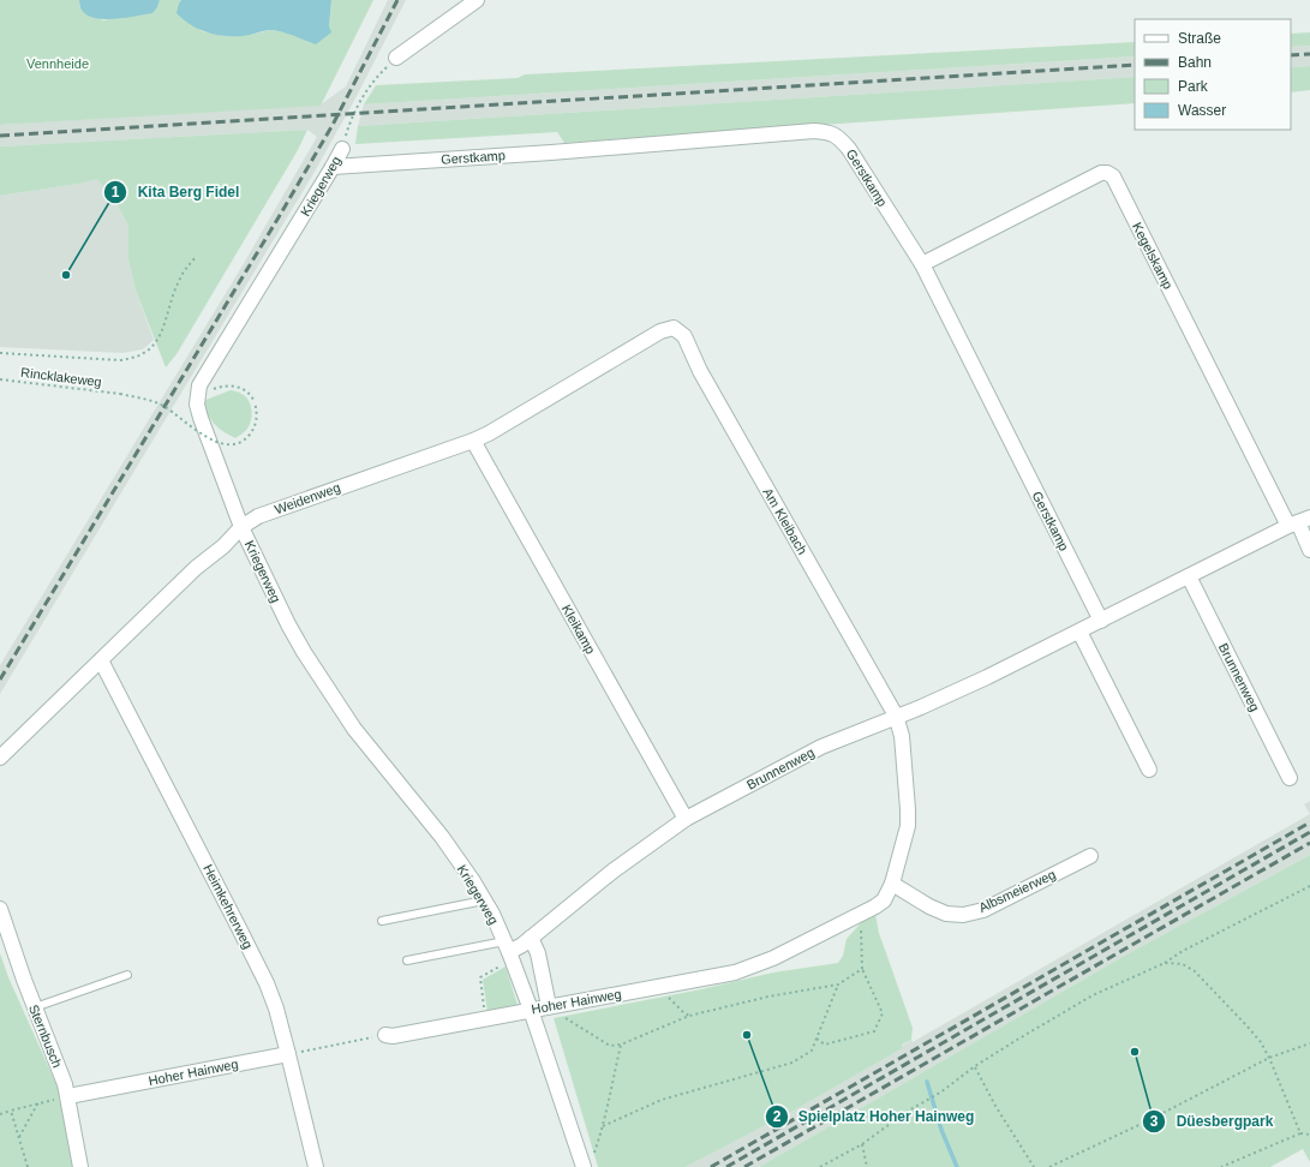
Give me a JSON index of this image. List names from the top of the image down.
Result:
{
  "streets": {
    "street": [
      "Gerstkamp",
      "Kriegerweg",
      "Kegelskamp",
      "Weidenweg",
      "Am Kleibach",
      "Kleikamp",
      "Brunnenweg",
      "Albsmeierweg",
      "Heimkehrerweg",
      "Hoher Hainweg",
      "Sternbusch"
    ],
    "path": ["Rincklakeweg"]
  },
  "crossings": [
    ["Gerstkamp", "Kriegerweg"],
    ["Gerstkamp", "Kegelskamp"],
    ["Gerstkamp", "Brunnenweg"],
    ["Kriegerweg", "Rincklakeweg"],
    ["Kriegerweg", "Weidenweg"],
    ["Kriegerweg", "Brunnenweg"],
    ["Kriegerweg", "Hoher Hainweg"],
    ["Kegelskamp", "Brunnenweg"],
    ["Weidenweg", "Am Kleibach"],
    ["Weidenweg", "Kleikamp"],
    ["Weidenweg", "Heimkehrerweg"],
    ["Am Kleibach", "Brunnenweg"],
    ["Am Kleibach", "Hoher Hainweg"],
    ["Kleikamp", "Brunnenweg"],
    ["Brunnenweg", "Hoher Hainweg"],
    ["Albsmeierweg", "Hoher Hainweg"],
    ["Heimkehrerweg", "Hoher Hainweg"],
    ["Hoher Hainweg", "Sternbusch"]
  ],
  "parks": ["Vennheide"],
  "places": ["Kita Berg Fidel", "Spielplatz Hoher Hainweg", "Düesbergpark"],
  "legend": [
    "Straße",
    "Bahn",
    "Park",
    "Wasser"
  ]
}
